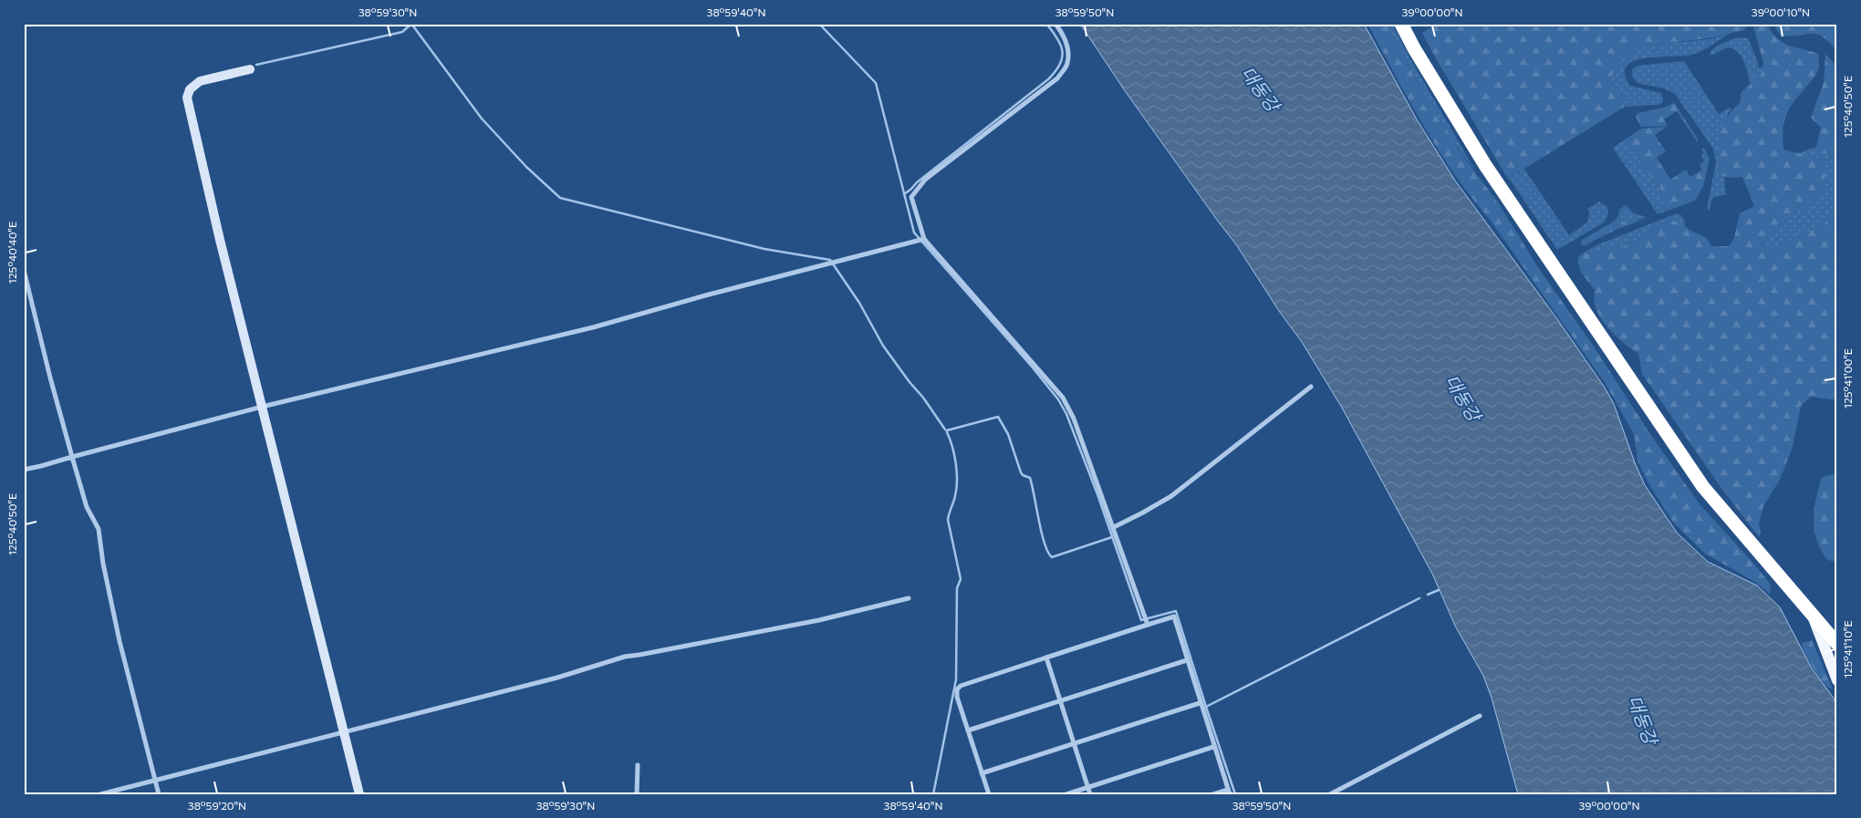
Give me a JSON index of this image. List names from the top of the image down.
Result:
{
  "water": ["대동강"],
  "coordinates": [
    "38°59'30\"N",
    "38°59'40\"N",
    "38°59'50\"N",
    "39°00'00\"N",
    "39°00'10\"N",
    "125°40'50\"E",
    "125°40'40\"E",
    "125°41'00\"E",
    "125°41'10\"E",
    "38°59'20\"N"
  ]
}
